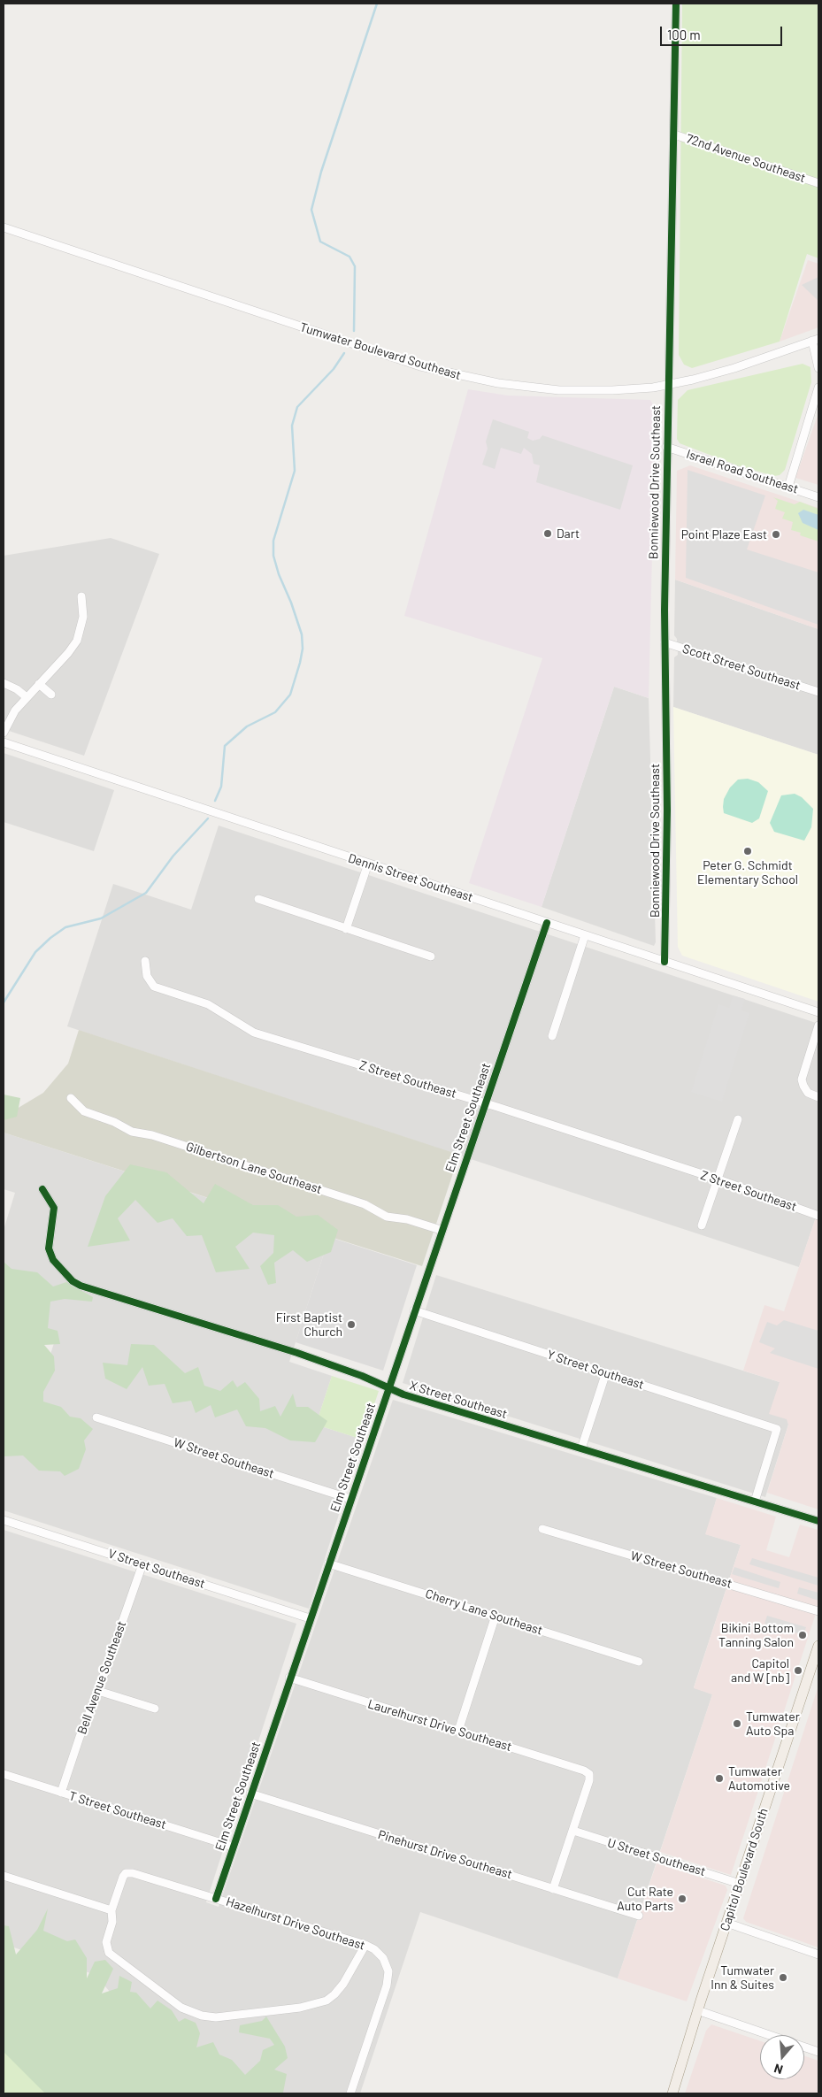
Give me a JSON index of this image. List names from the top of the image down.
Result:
{
  "streets": {
    "main road": ["Capitol Boulevard South"],
    "street": [
      "72nd Avenue Southeast",
      "Tumwater Boulevard Southeast",
      "Israel Road Southeast",
      "Bonniewood Drive Southeast",
      "Scott Street Southeast",
      "Dennis Street Southeast",
      "Z Street Southeast",
      "Elm Street Southeast",
      "Gilbertson Lane Southeast",
      "Y Street Southeast",
      "X Street Southeast",
      "W Street Southeast",
      "V Street Southeast",
      "Cherry Lane Southeast",
      "Bell Avenue Southeast",
      "Laurelhurst Drive Southeast",
      "T Street Southeast",
      "Pinehurst Drive Southeast",
      "U Street Southeast",
      "Hazelhurst Drive Southeast"
    ]
  },
  "crossings": [
    ["72nd Avenue Southeast", "Bonniewood Drive Southeast"],
    ["Tumwater Boulevard Southeast", "Bonniewood Drive Southeast"],
    ["Israel Road Southeast", "Bonniewood Drive Southeast"],
    ["Bonniewood Drive Southeast", "Scott Street Southeast"],
    ["Bonniewood Drive Southeast", "Dennis Street Southeast"],
    ["Dennis Street Southeast", "Elm Street Southeast"],
    ["Z Street Southeast", "Elm Street Southeast"],
    ["Elm Street Southeast", "Gilbertson Lane Southeast"],
    ["Elm Street Southeast", "Y Street Southeast"],
    ["Elm Street Southeast", "X Street Southeast"],
    ["Elm Street Southeast", "W Street Southeast"],
    ["Elm Street Southeast", "V Street Southeast"],
    ["Elm Street Southeast", "Cherry Lane Southeast"],
    ["Elm Street Southeast", "Laurelhurst Drive Southeast"],
    ["Elm Street Southeast", "T Street Southeast"],
    ["Elm Street Southeast", "Pinehurst Drive Southeast"],
    ["Elm Street Southeast", "Hazelhurst Drive Southeast"],
    ["Y Street Southeast", "X Street Southeast"],
    ["V Street Southeast", "Bell Avenue Southeast"],
    ["Bell Avenue Southeast", "T Street Southeast"],
    ["Laurelhurst Drive Southeast", "U Street Southeast"],
    ["U Street Southeast", "Capitol Boulevard South"]
  ],
  "places": [
    "Dart",
    "Point Plaze East",
    "Peter G. Schmidt Elementary School",
    "First Baptist Church",
    "Bikini Bottom Tanning Salon",
    "Capitol and W [nb]",
    "Tumwater Auto Spa",
    "Tumwater Automotive",
    "Cut Rate Auto Parts",
    "Tumwater Inn & Suites"
  ],
  "scale_bar": "100 m",
  "north": "bottom"
}
